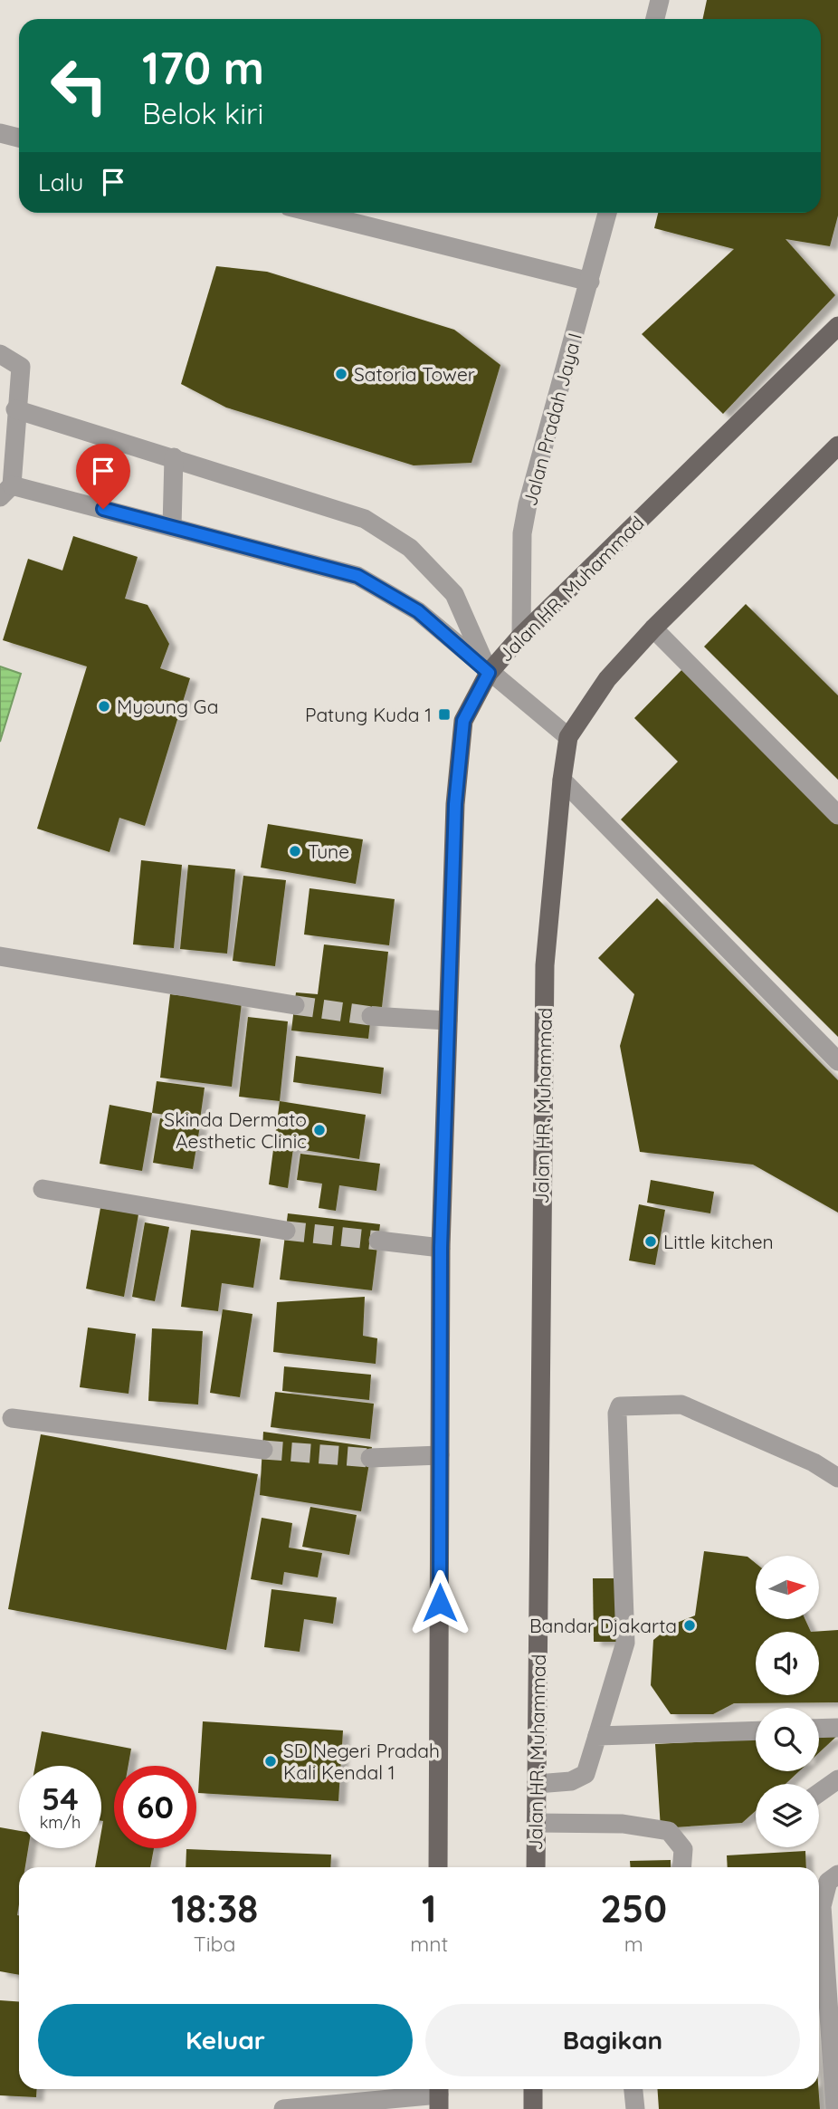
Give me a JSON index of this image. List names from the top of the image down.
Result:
{
  "streets": {
    "main road": ["Jalan HR. Muhammad"],
    "street": ["Jalan Pradah Jaya I"]
  },
  "crossings": [
    ["Jalan Pradah Jaya I", "Jalan HR. Muhammad"]
  ],
  "places": {
    "other": [
      "Satoria Tower",
      "Myoung Ga",
      "Tune",
      "Skinda Dermato Aesthetic Clinic",
      "Little kitchen",
      "Bandar Djakarta",
      "SD Negeri Pradah Kali Kendal 1"
    ],
    "transit": ["Patung Kuda 1"]
  },
  "north": "right",
  "page": {
    "turn": ["170 m", "Belok kiri"],
    "then": "Lalu",
    "speed": "54 km/h",
    "limit": "60",
    "eta": [
      "18:38",
      "Tiba",
      "1",
      "mnt",
      "250",
      "m"
    ],
    "buttons": ["Keluar", "Bagikan"]
  }
}
